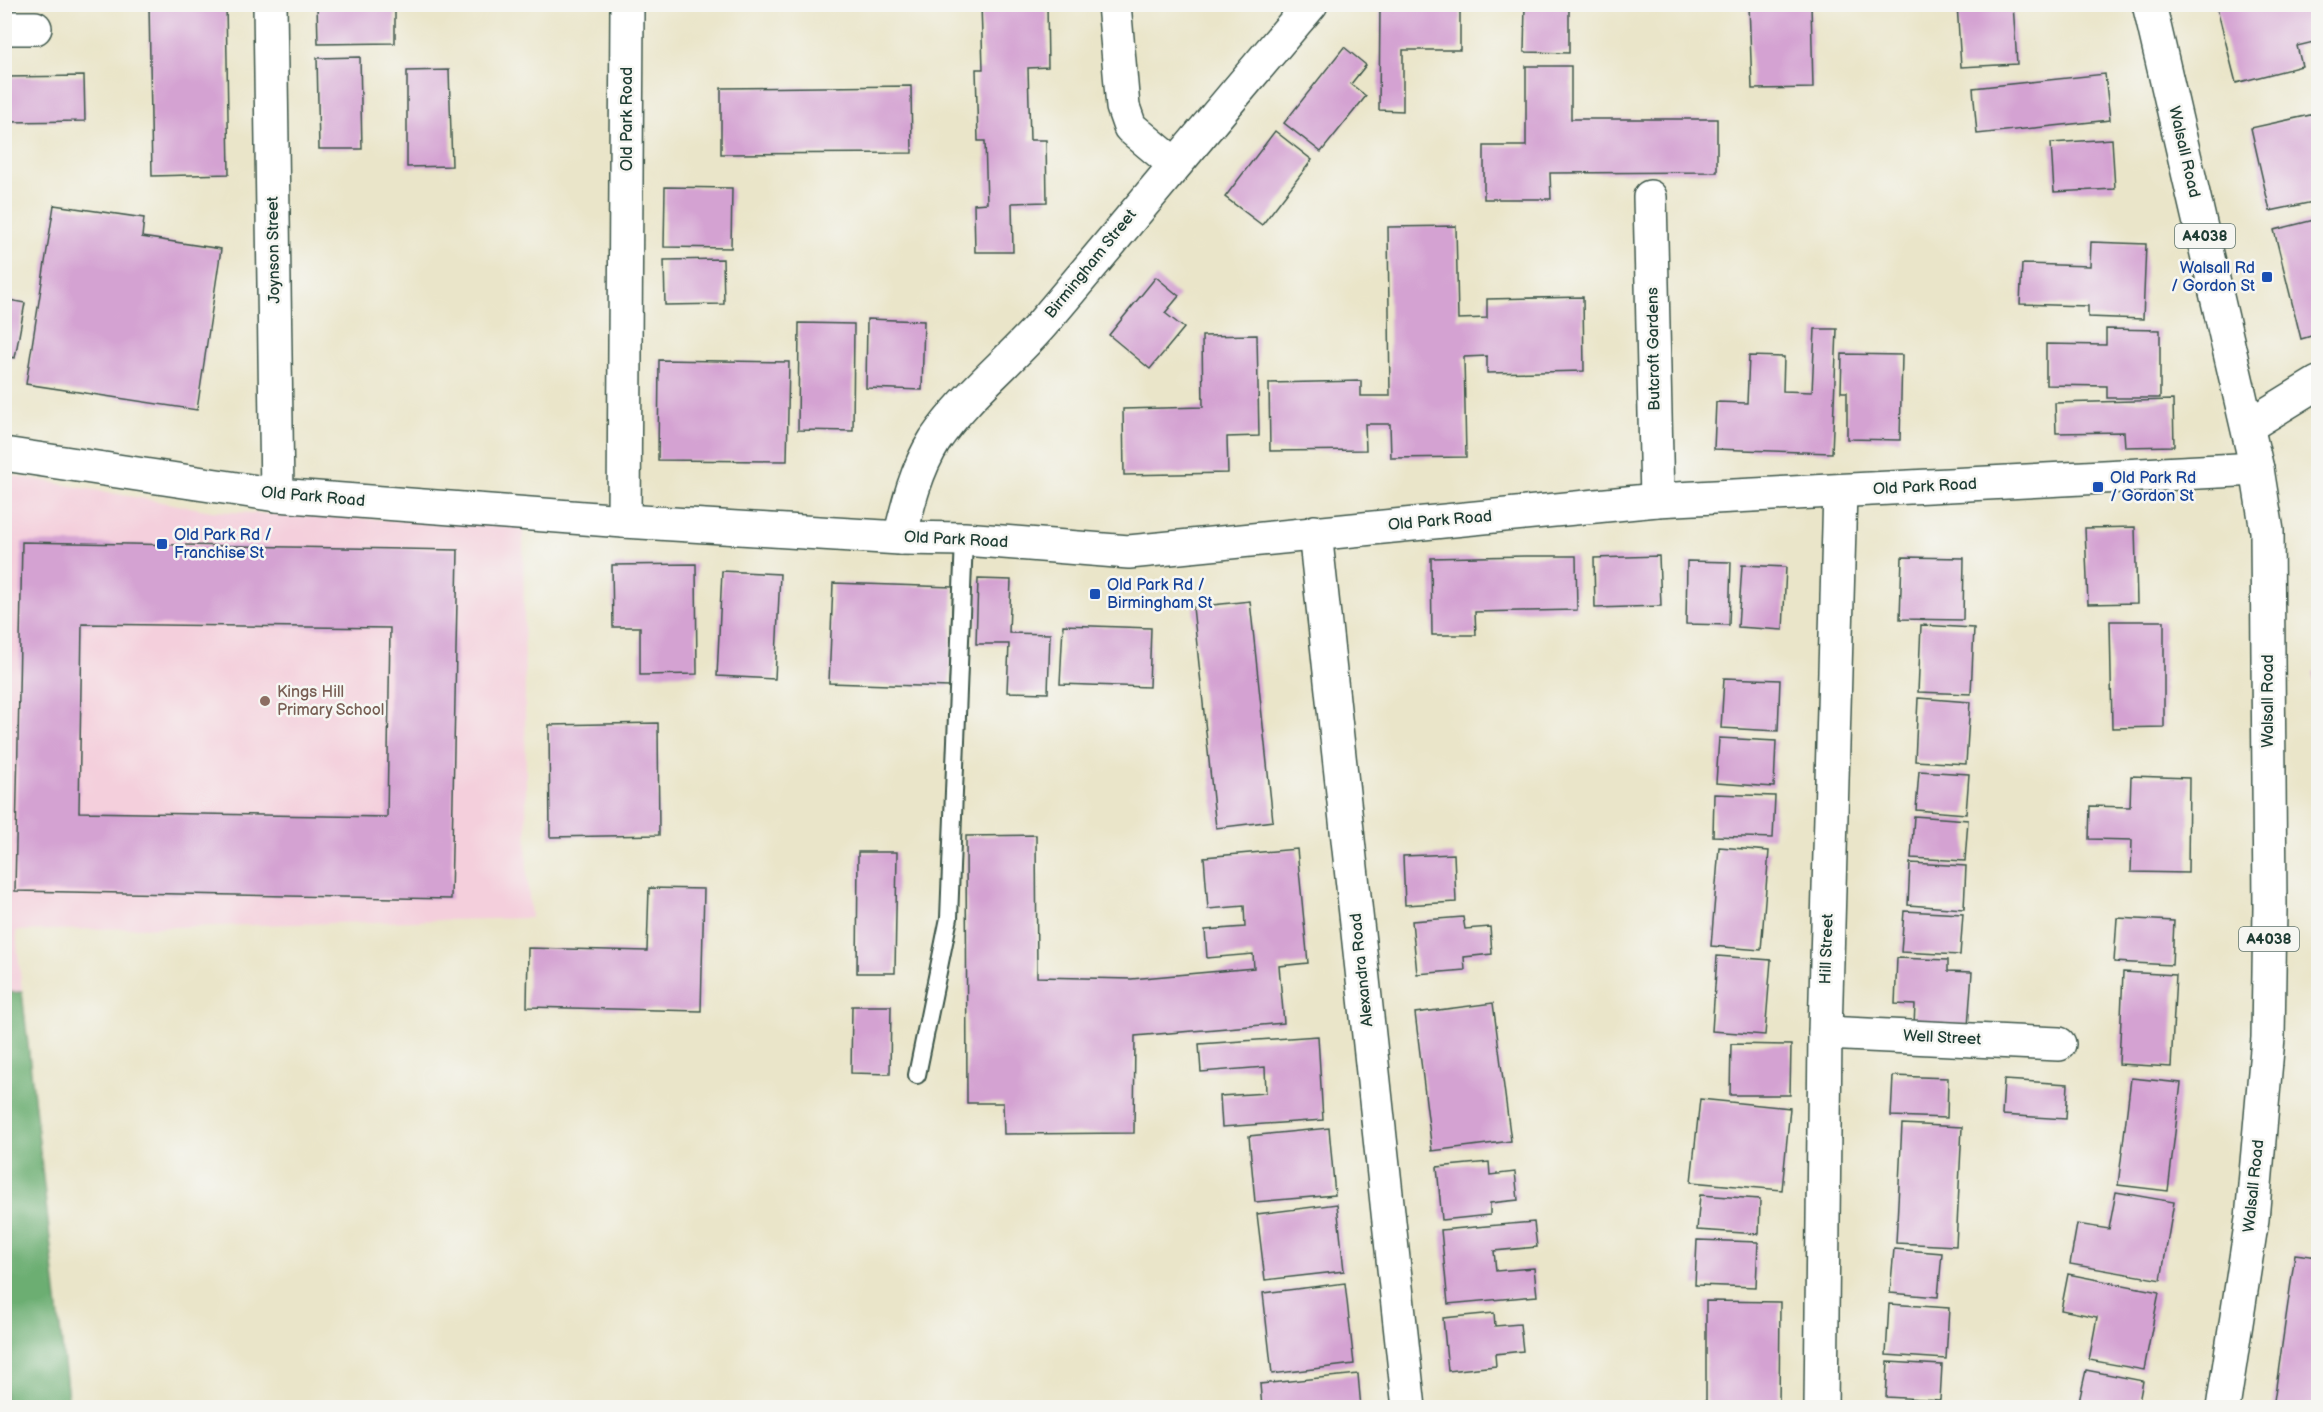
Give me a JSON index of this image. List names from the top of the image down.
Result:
{
  "streets": {
    "street": [
      "Old Park Road",
      "Walsall Road",
      "A4038",
      "Joynson Street",
      "Birmingham Street",
      "Butcroft Gardens",
      "Hill Street",
      "Alexandra Road",
      "Well Street"
    ]
  },
  "crossings": [
    ["Old Park Road", "Walsall Road"],
    ["Old Park Road", "Joynson Street"],
    ["Old Park Road", "Birmingham Street"],
    ["Old Park Road", "Butcroft Gardens"],
    ["Old Park Road", "Hill Street"],
    ["Old Park Road", "Alexandra Road"],
    ["Hill Street", "Well Street"]
  ],
  "places": {
    "transit": [
      "Walsall Rd / Gordon St",
      "Old Park Rd / Gordon St",
      "Old Park Rd / Franchise St",
      "Old Park Rd / Birmingham St"
    ],
    "other": ["Kings Hill Primary School"]
  }
}
